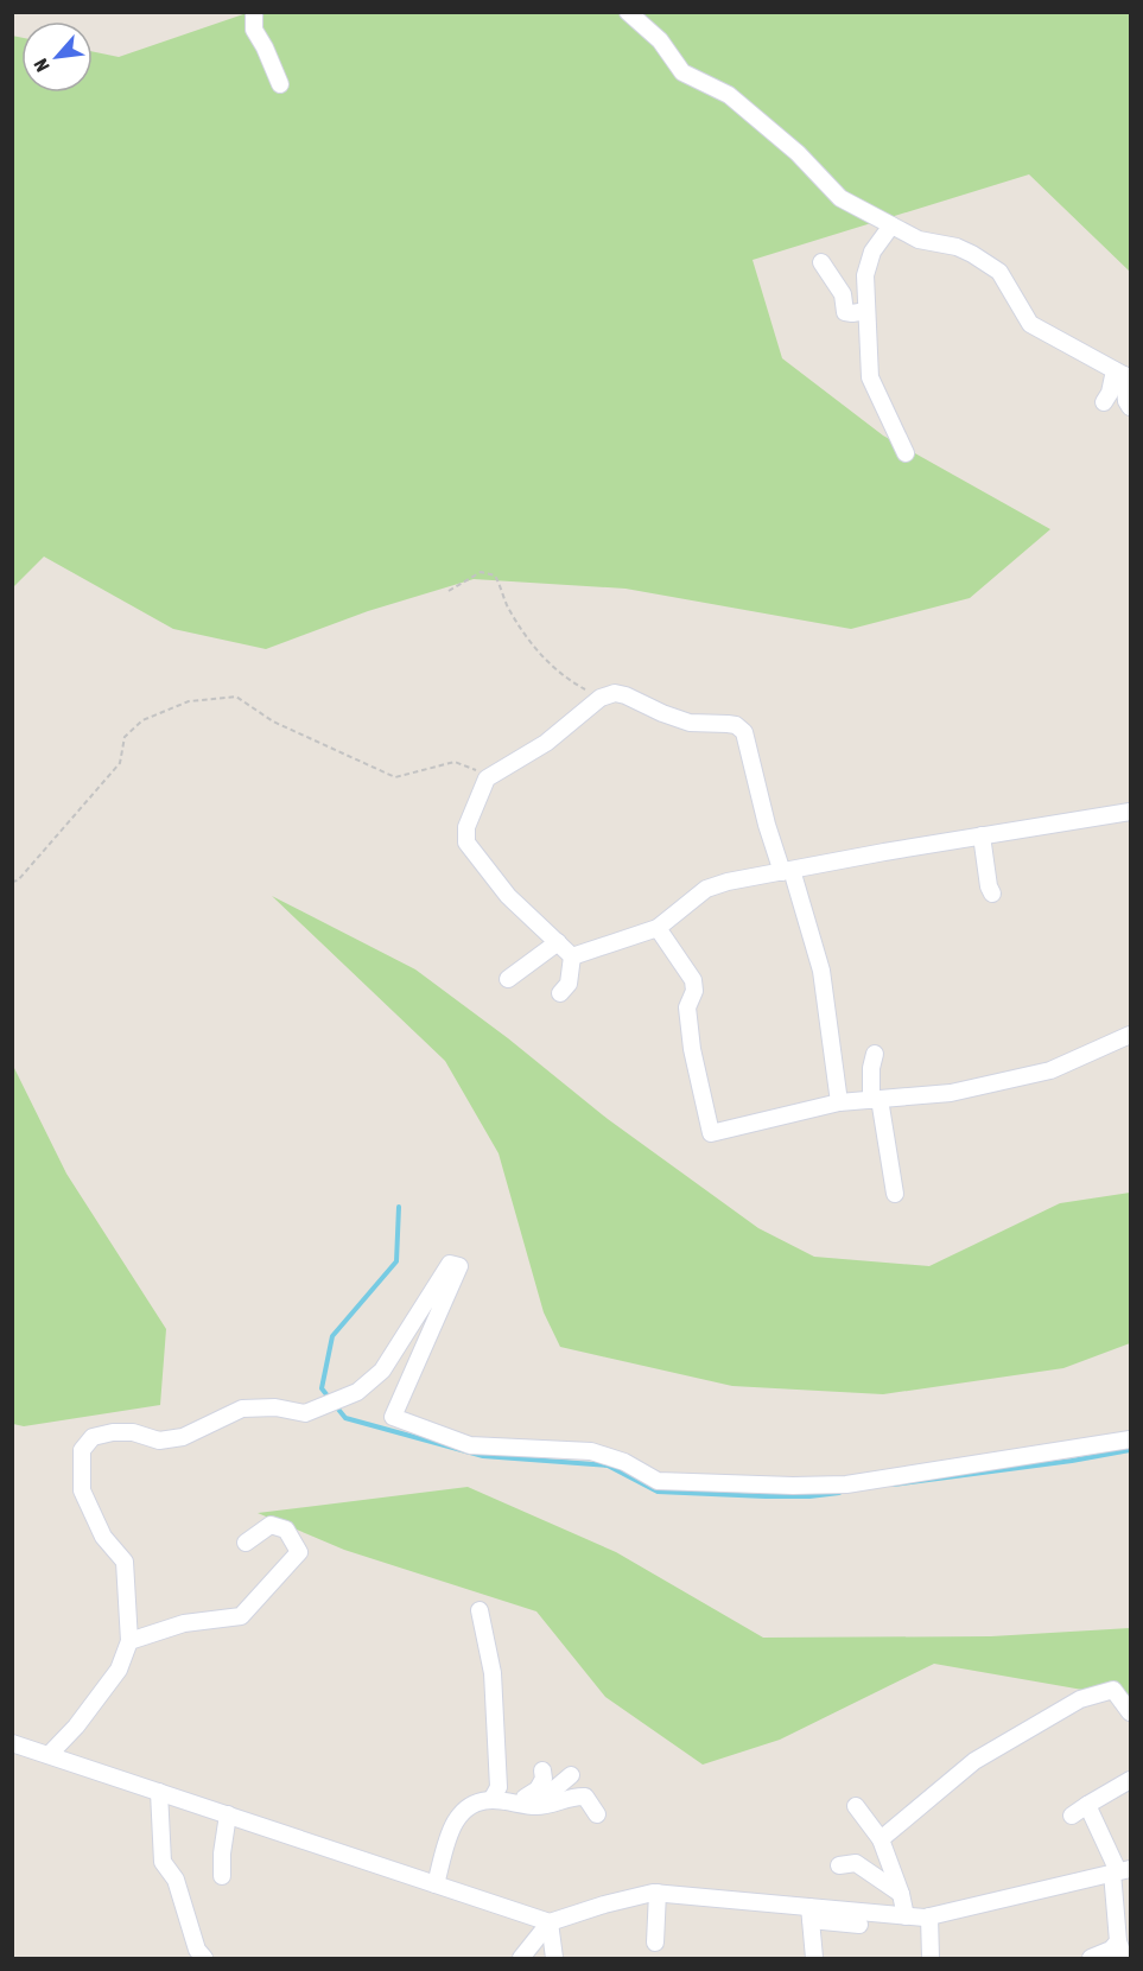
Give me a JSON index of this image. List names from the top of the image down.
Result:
{
  "north": "bottom left"
}
